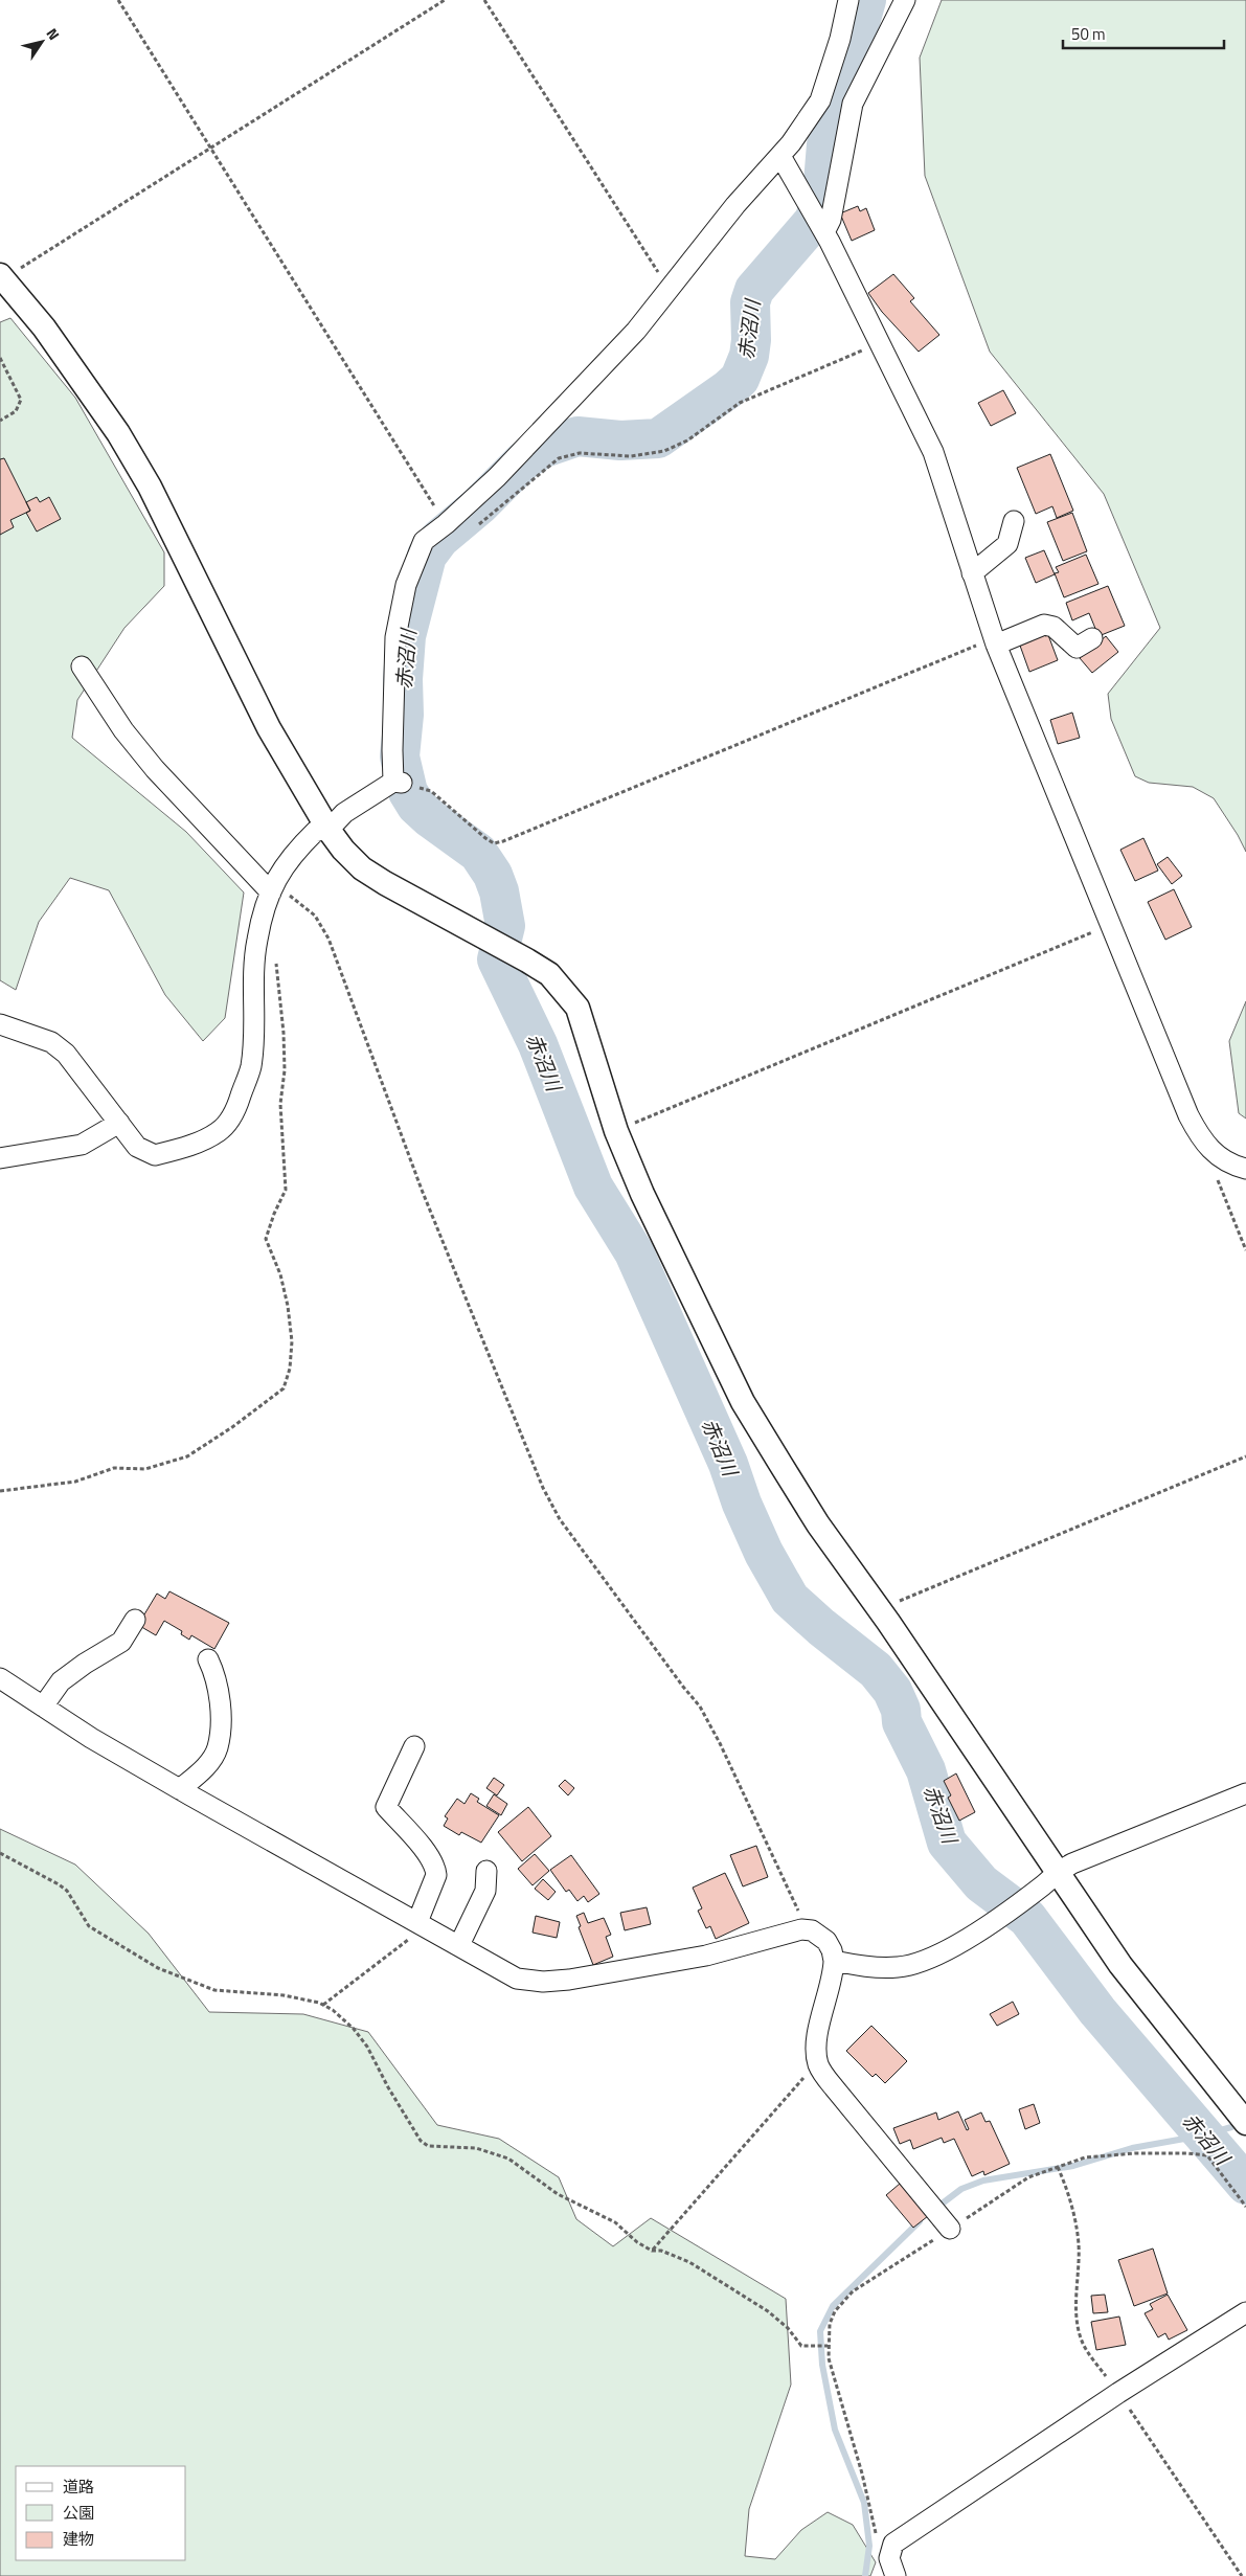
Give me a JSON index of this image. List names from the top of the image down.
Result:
{
  "water": ["赤沼川"],
  "legend": ["道路", "公園", "建物"],
  "scale_bar": "50 m",
  "north": "top right"
}
